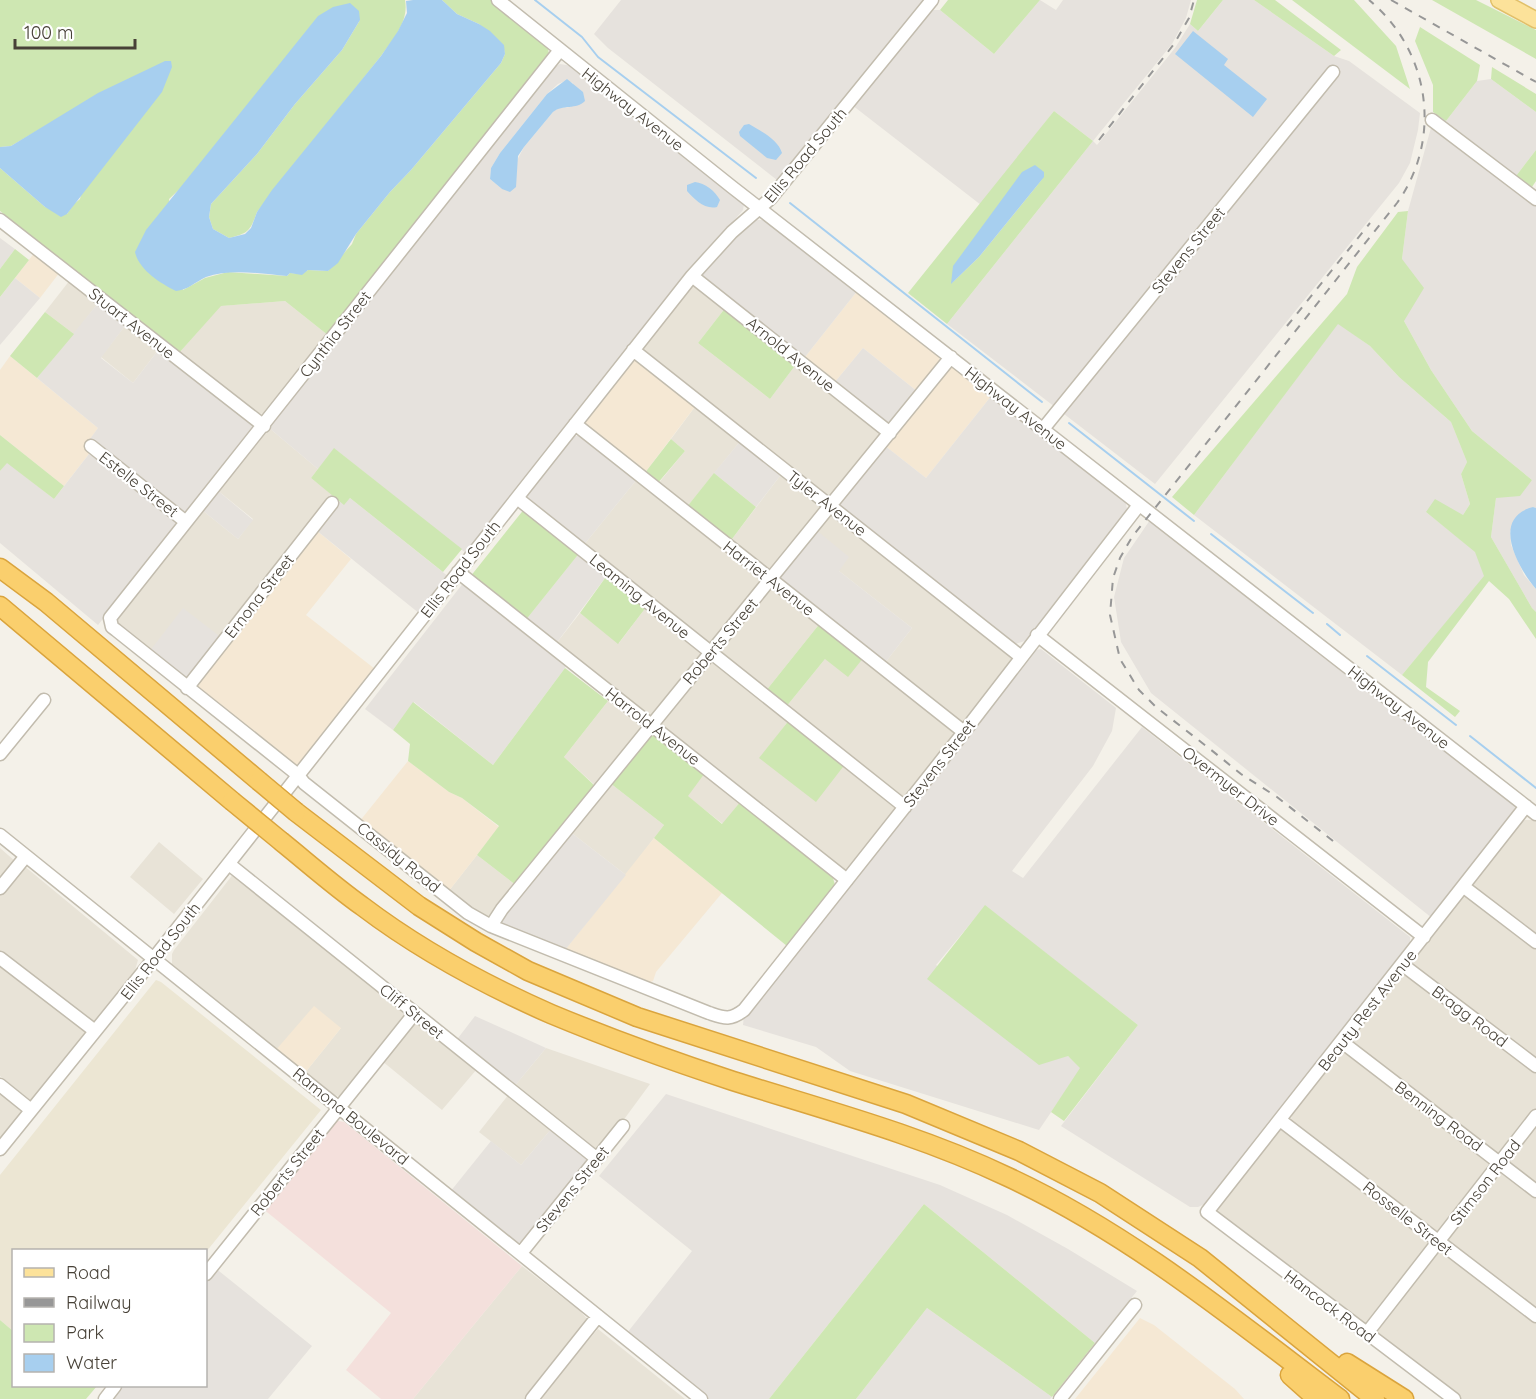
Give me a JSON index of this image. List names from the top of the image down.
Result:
{
  "streets": {
    "street": [
      "Highway Avenue",
      "Ellis Road South",
      "Stevens Street",
      "Stuart Avenue",
      "Cynthia Street",
      "Arnold Avenue",
      "Estelle Street",
      "Tyler Avenue",
      "Harriet Avenue",
      "Ernona Street",
      "Leaming Avenue",
      "Roberts Street",
      "Harrold Avenue",
      "Overmyer Drive",
      "Cassidy Road",
      "Beauty Rest Avenue",
      "Cliff Street",
      "Bragg Road",
      "Ramona Boulevard",
      "Benning Road",
      "Stimson Road",
      "Rosselle Street",
      "Hancock Road"
    ]
  },
  "crossings": [
    ["Highway Avenue", "Ellis Road South"],
    ["Highway Avenue", "Stevens Street"],
    ["Highway Avenue", "Cynthia Street"],
    ["Highway Avenue", "Roberts Street"],
    ["Highway Avenue", "Beauty Rest Avenue"],
    ["Ellis Road South", "Arnold Avenue"],
    ["Ellis Road South", "Tyler Avenue"],
    ["Ellis Road South", "Harriet Avenue"],
    ["Ellis Road South", "Leaming Avenue"],
    ["Ellis Road South", "Harrold Avenue"],
    ["Ellis Road South", "Cassidy Road"],
    ["Ellis Road South", "Cliff Street"],
    ["Ellis Road South", "Ramona Boulevard"],
    ["Stevens Street", "Tyler Avenue"],
    ["Stevens Street", "Harriet Avenue"],
    ["Stevens Street", "Leaming Avenue"],
    ["Stevens Street", "Harrold Avenue"],
    ["Stevens Street", "Overmyer Drive"],
    ["Stevens Street", "Cassidy Road"],
    ["Stevens Street", "Cliff Street"],
    ["Stevens Street", "Ramona Boulevard"],
    ["Stuart Avenue", "Cynthia Street"],
    ["Cynthia Street", "Estelle Street"],
    ["Cynthia Street", "Cassidy Road"],
    ["Arnold Avenue", "Roberts Street"],
    ["Tyler Avenue", "Roberts Street"],
    ["Harriet Avenue", "Roberts Street"],
    ["Ernona Street", "Cassidy Road"],
    ["Leaming Avenue", "Roberts Street"],
    ["Roberts Street", "Harrold Avenue"],
    ["Roberts Street", "Cassidy Road"],
    ["Roberts Street", "Cliff Street"],
    ["Roberts Street", "Ramona Boulevard"],
    ["Overmyer Drive", "Beauty Rest Avenue"],
    ["Beauty Rest Avenue", "Bragg Road"],
    ["Beauty Rest Avenue", "Benning Road"],
    ["Beauty Rest Avenue", "Rosselle Street"],
    ["Beauty Rest Avenue", "Hancock Road"],
    ["Benning Road", "Stimson Road"],
    ["Stimson Road", "Rosselle Street"],
    ["Stimson Road", "Hancock Road"]
  ],
  "legend": [
    "Road",
    "Railway",
    "Park",
    "Water"
  ],
  "scale_bar": "100 m"
}
